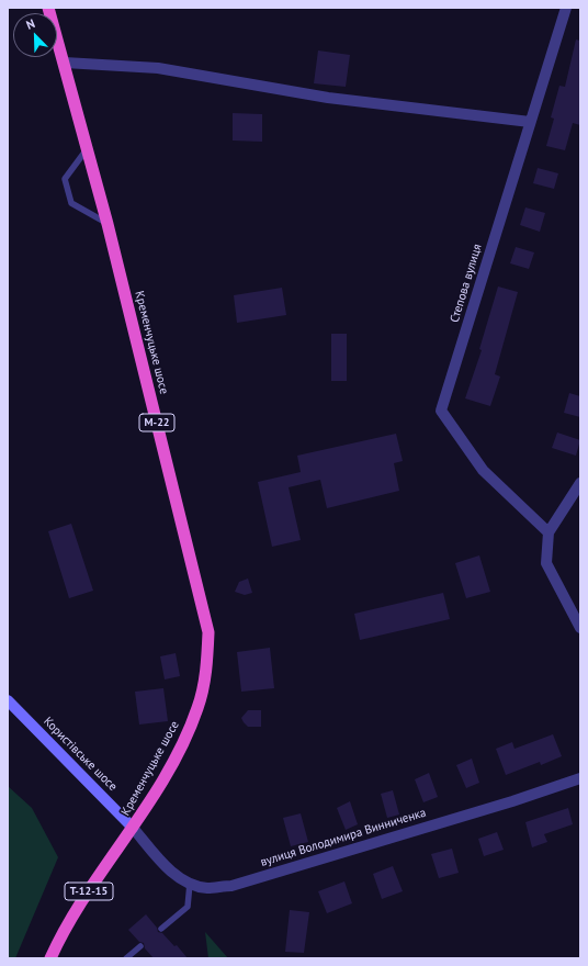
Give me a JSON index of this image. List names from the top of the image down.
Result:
{
  "streets": {
    "highway": ["Кременчуцьке шосе", "М-22", "Т-12-15"],
    "main road": ["Користівське шосе"],
    "street": ["Степова вулиця", "вулиця Володимира Винниченка"]
  },
  "crossings": [
    ["Кременчуцьке шосе", "Користівське шосе"],
    ["Кременчуцьке шосе", "вулиця Володимира Винниченка"],
    ["Кременчуцьке шосе", "Т-12-15"],
    ["Користівське шосе", "вулиця Володимира Винниченка"],
    ["Користівське шосе", "Т-12-15"],
    ["вулиця Володимира Винниченка", "Т-12-15"]
  ],
  "north": "top left"
}
